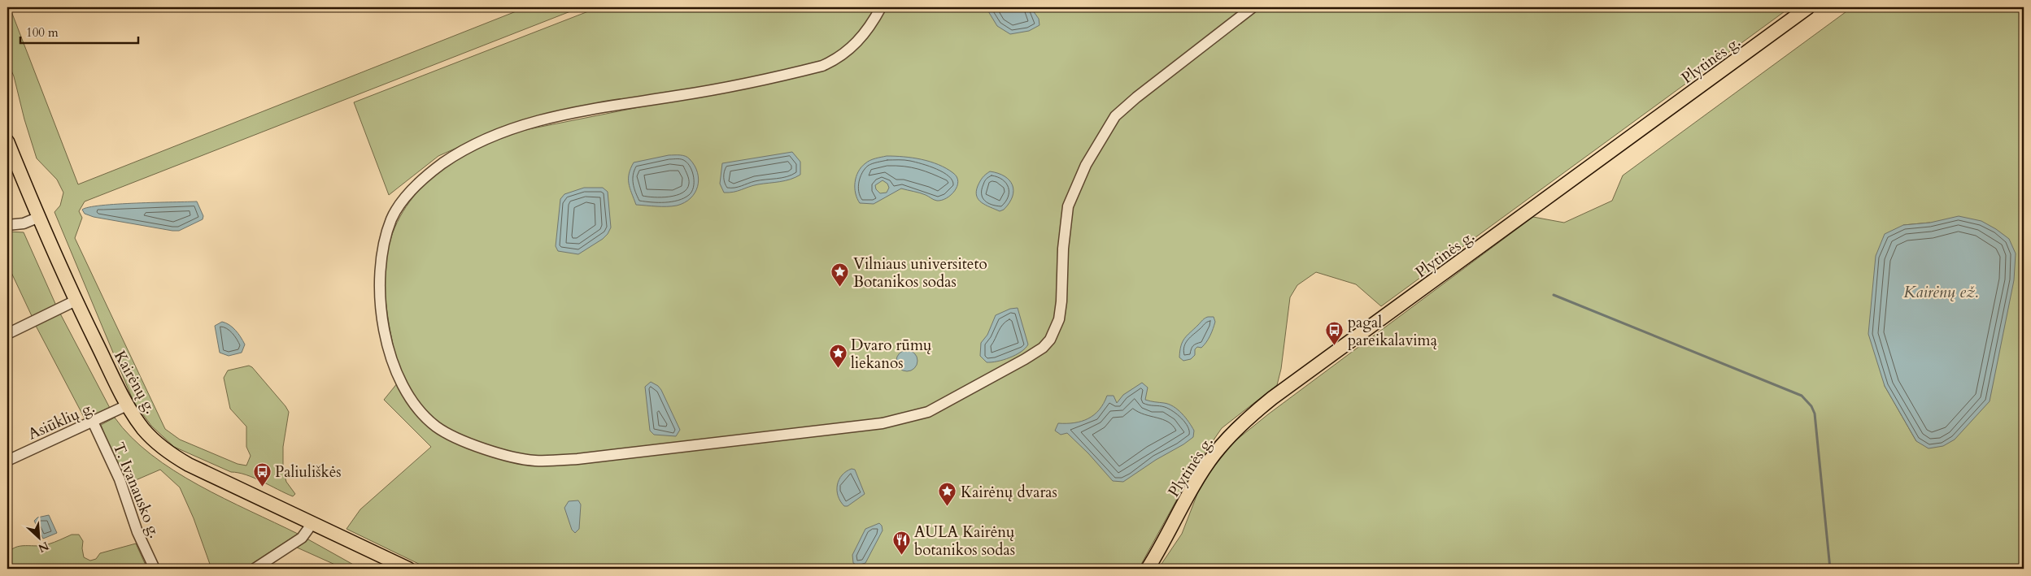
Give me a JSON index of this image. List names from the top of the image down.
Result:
{
  "streets": {
    "main road": ["Plytinės g.", "Kairėnų g."],
    "street": ["Asiūklių g.", "T. Ivanausko g."]
  },
  "crossings": [
    ["Kairėnų g.", "Asiūklių g."],
    ["Asiūklių g.", "T. Ivanausko g."]
  ],
  "water": ["Kairėnų ež."],
  "places": {
    "place": ["Vilniaus universiteto Botanikos sodas", "Dvaro rūmų liekanos", "Kairėnų dvaras"],
    "bus stop": ["pagal pareikalavimą", "Paliuliškės"],
    "restaurant": ["AULA Kairėnų botanikos sodas"]
  },
  "scale_bar": "100 m",
  "north": "bottom right"
}
